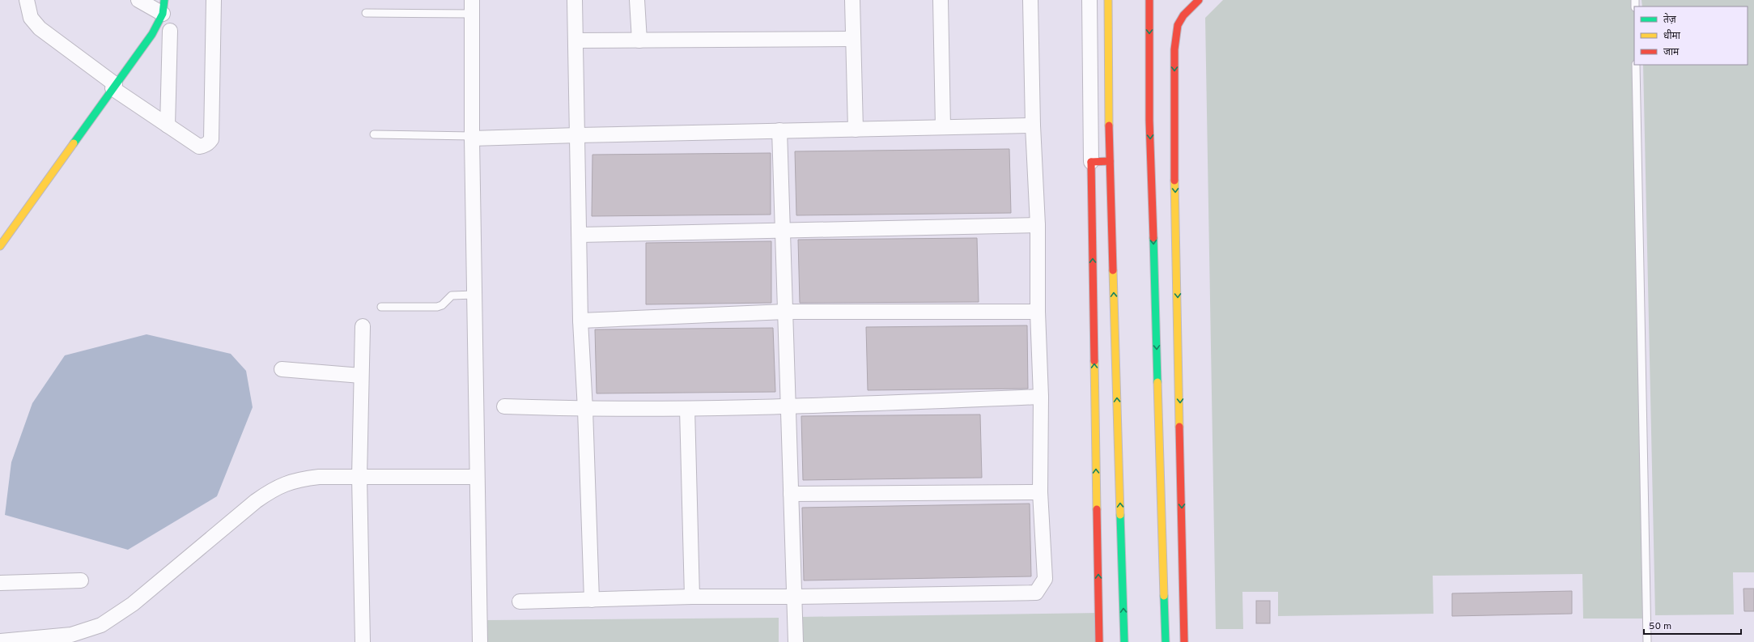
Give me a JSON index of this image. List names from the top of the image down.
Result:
{
  "legend": ["तेज़", "धीमा", "जाम"],
  "scale_bar": "50 m"
}
